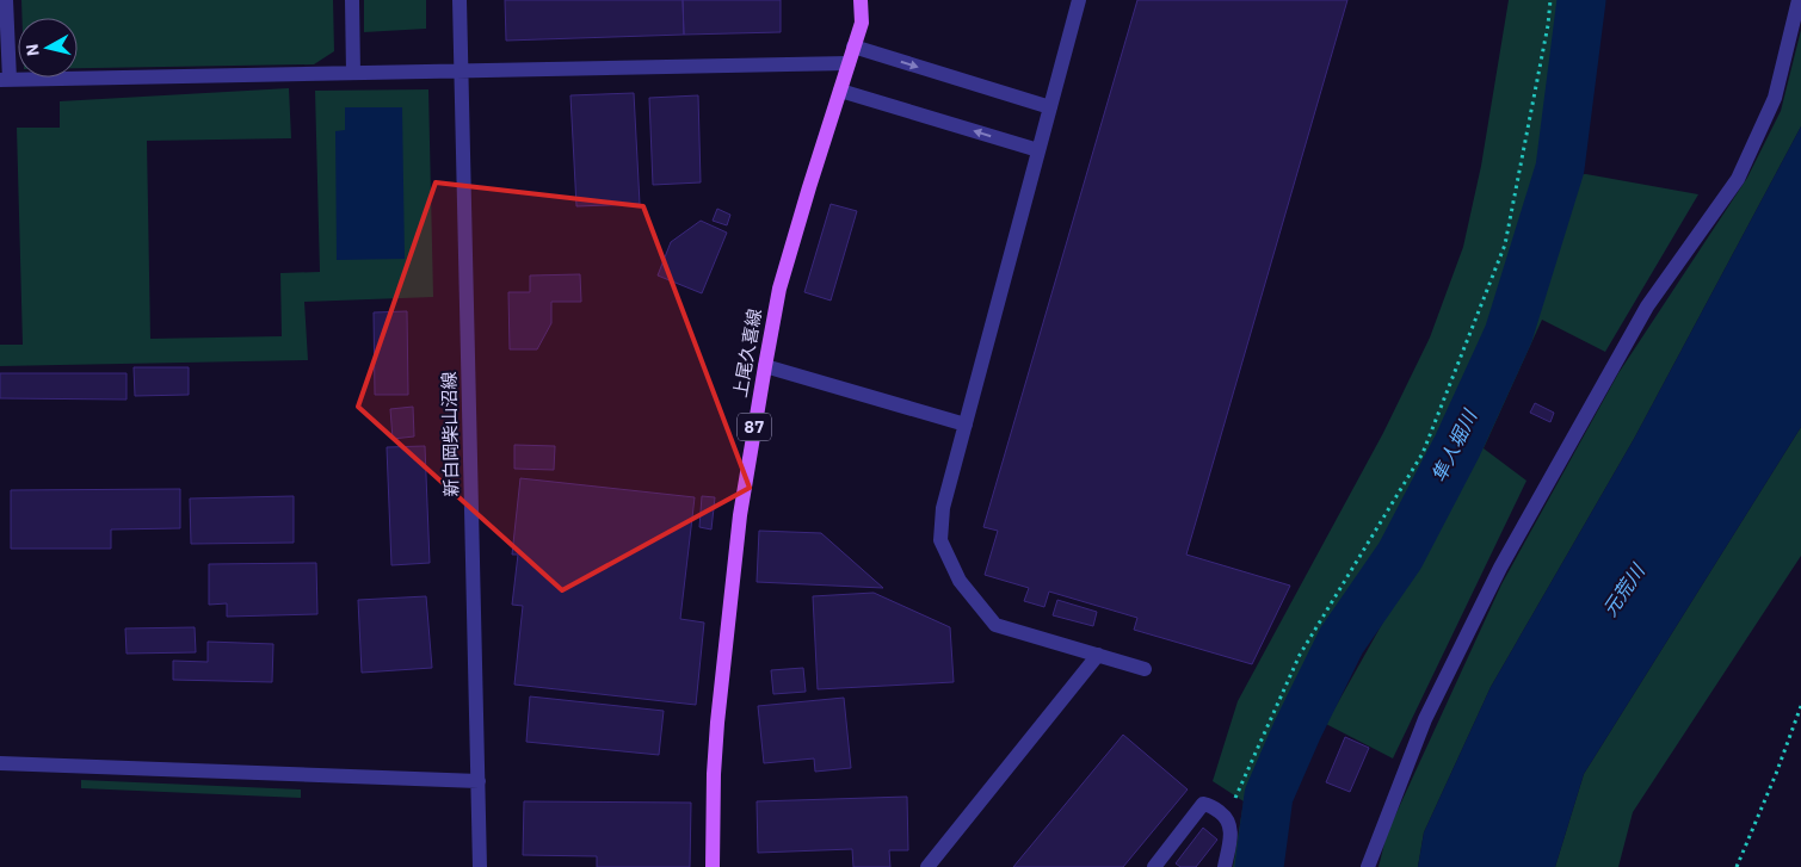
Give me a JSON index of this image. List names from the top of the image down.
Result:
{
  "streets": {
    "main road": ["上尾久喜線", "87"],
    "street": ["新白岡柴山沼線"]
  },
  "water": ["隼人堀川", "元荒川"],
  "north": "left"
}
